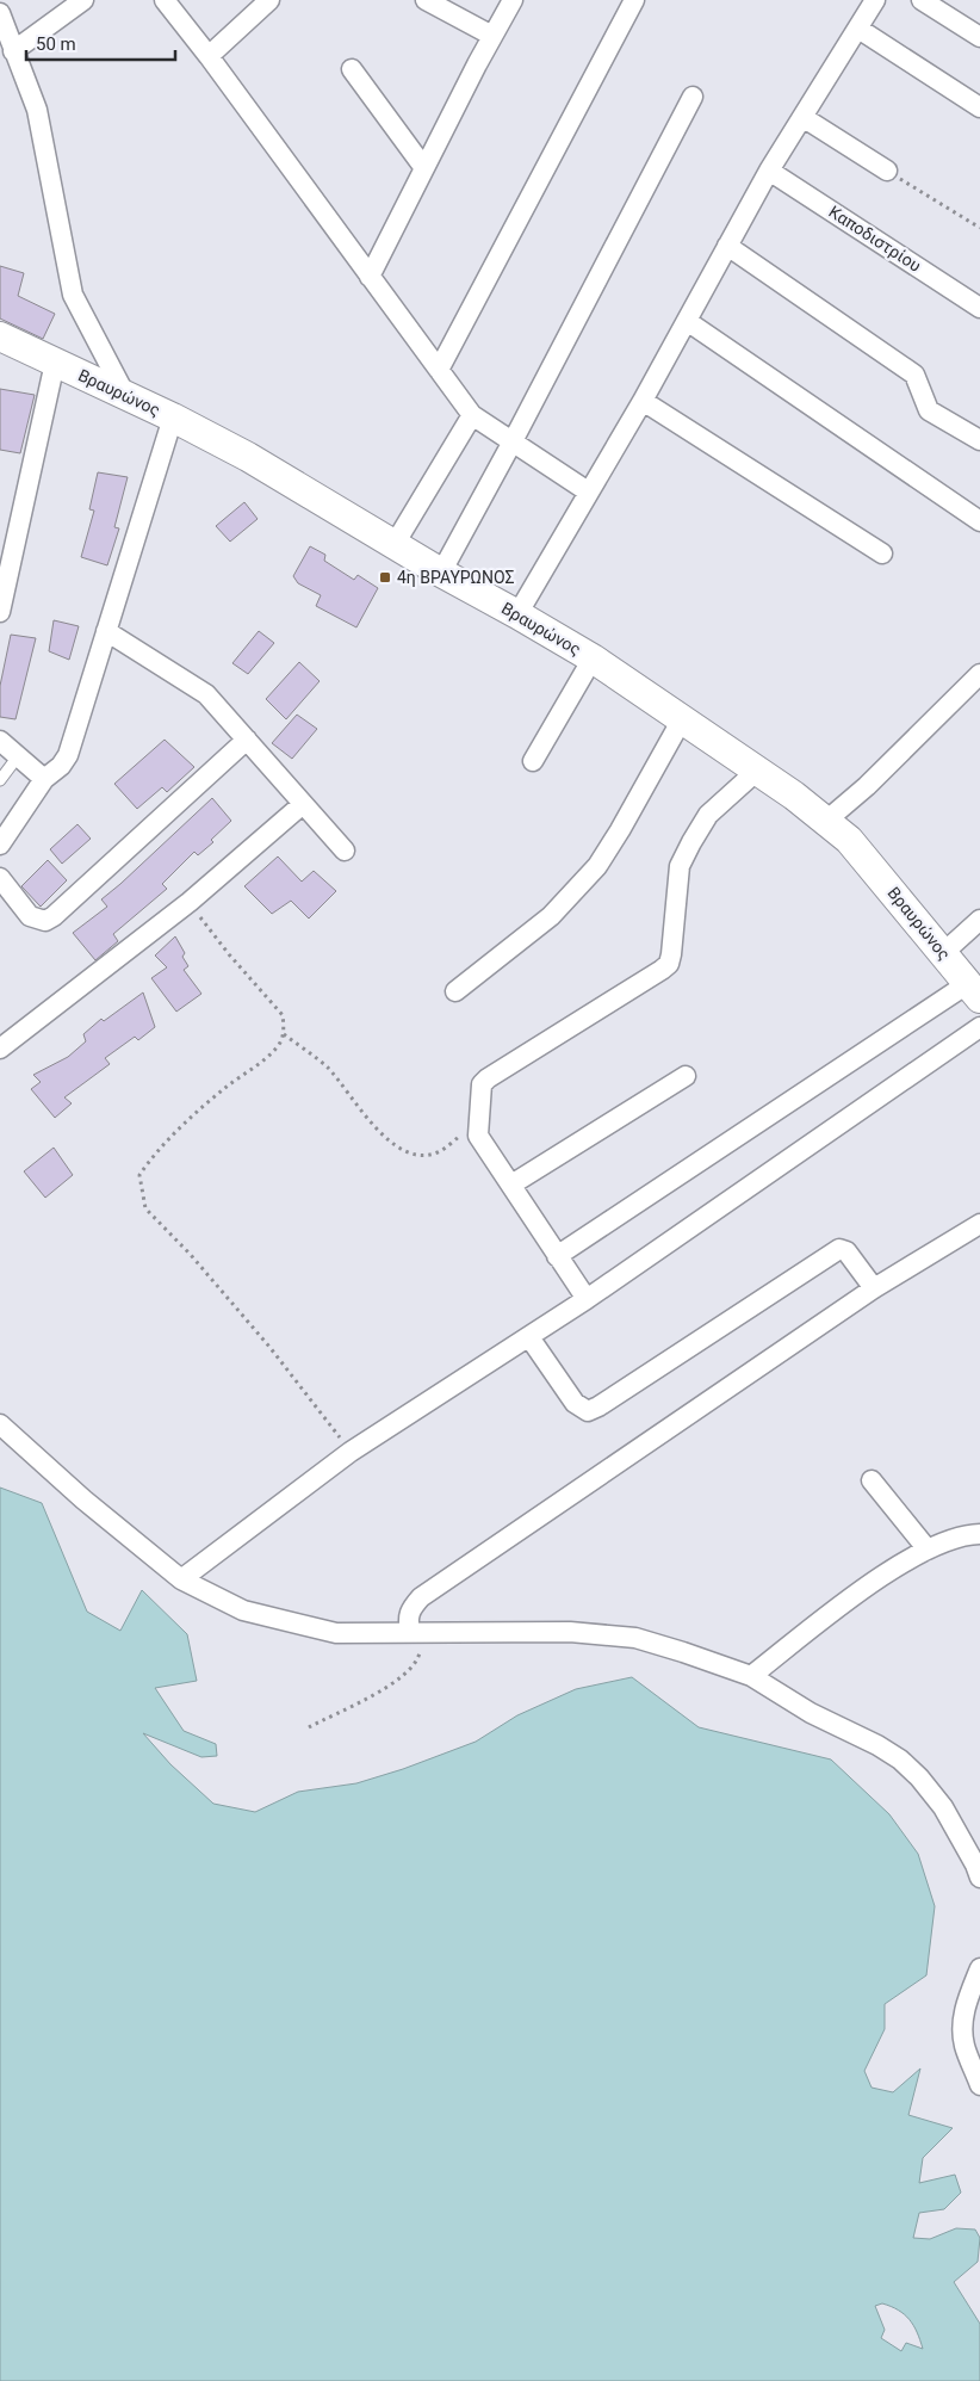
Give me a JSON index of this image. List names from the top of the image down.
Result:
{
  "streets": {
    "main road": ["Βραυρώνος"],
    "street": ["Καποδιστρίου"]
  },
  "places": {
    "transit": ["4η ΒΡΑΥΡΩΝΟΣ"]
  },
  "scale_bar": "50 m"
}
